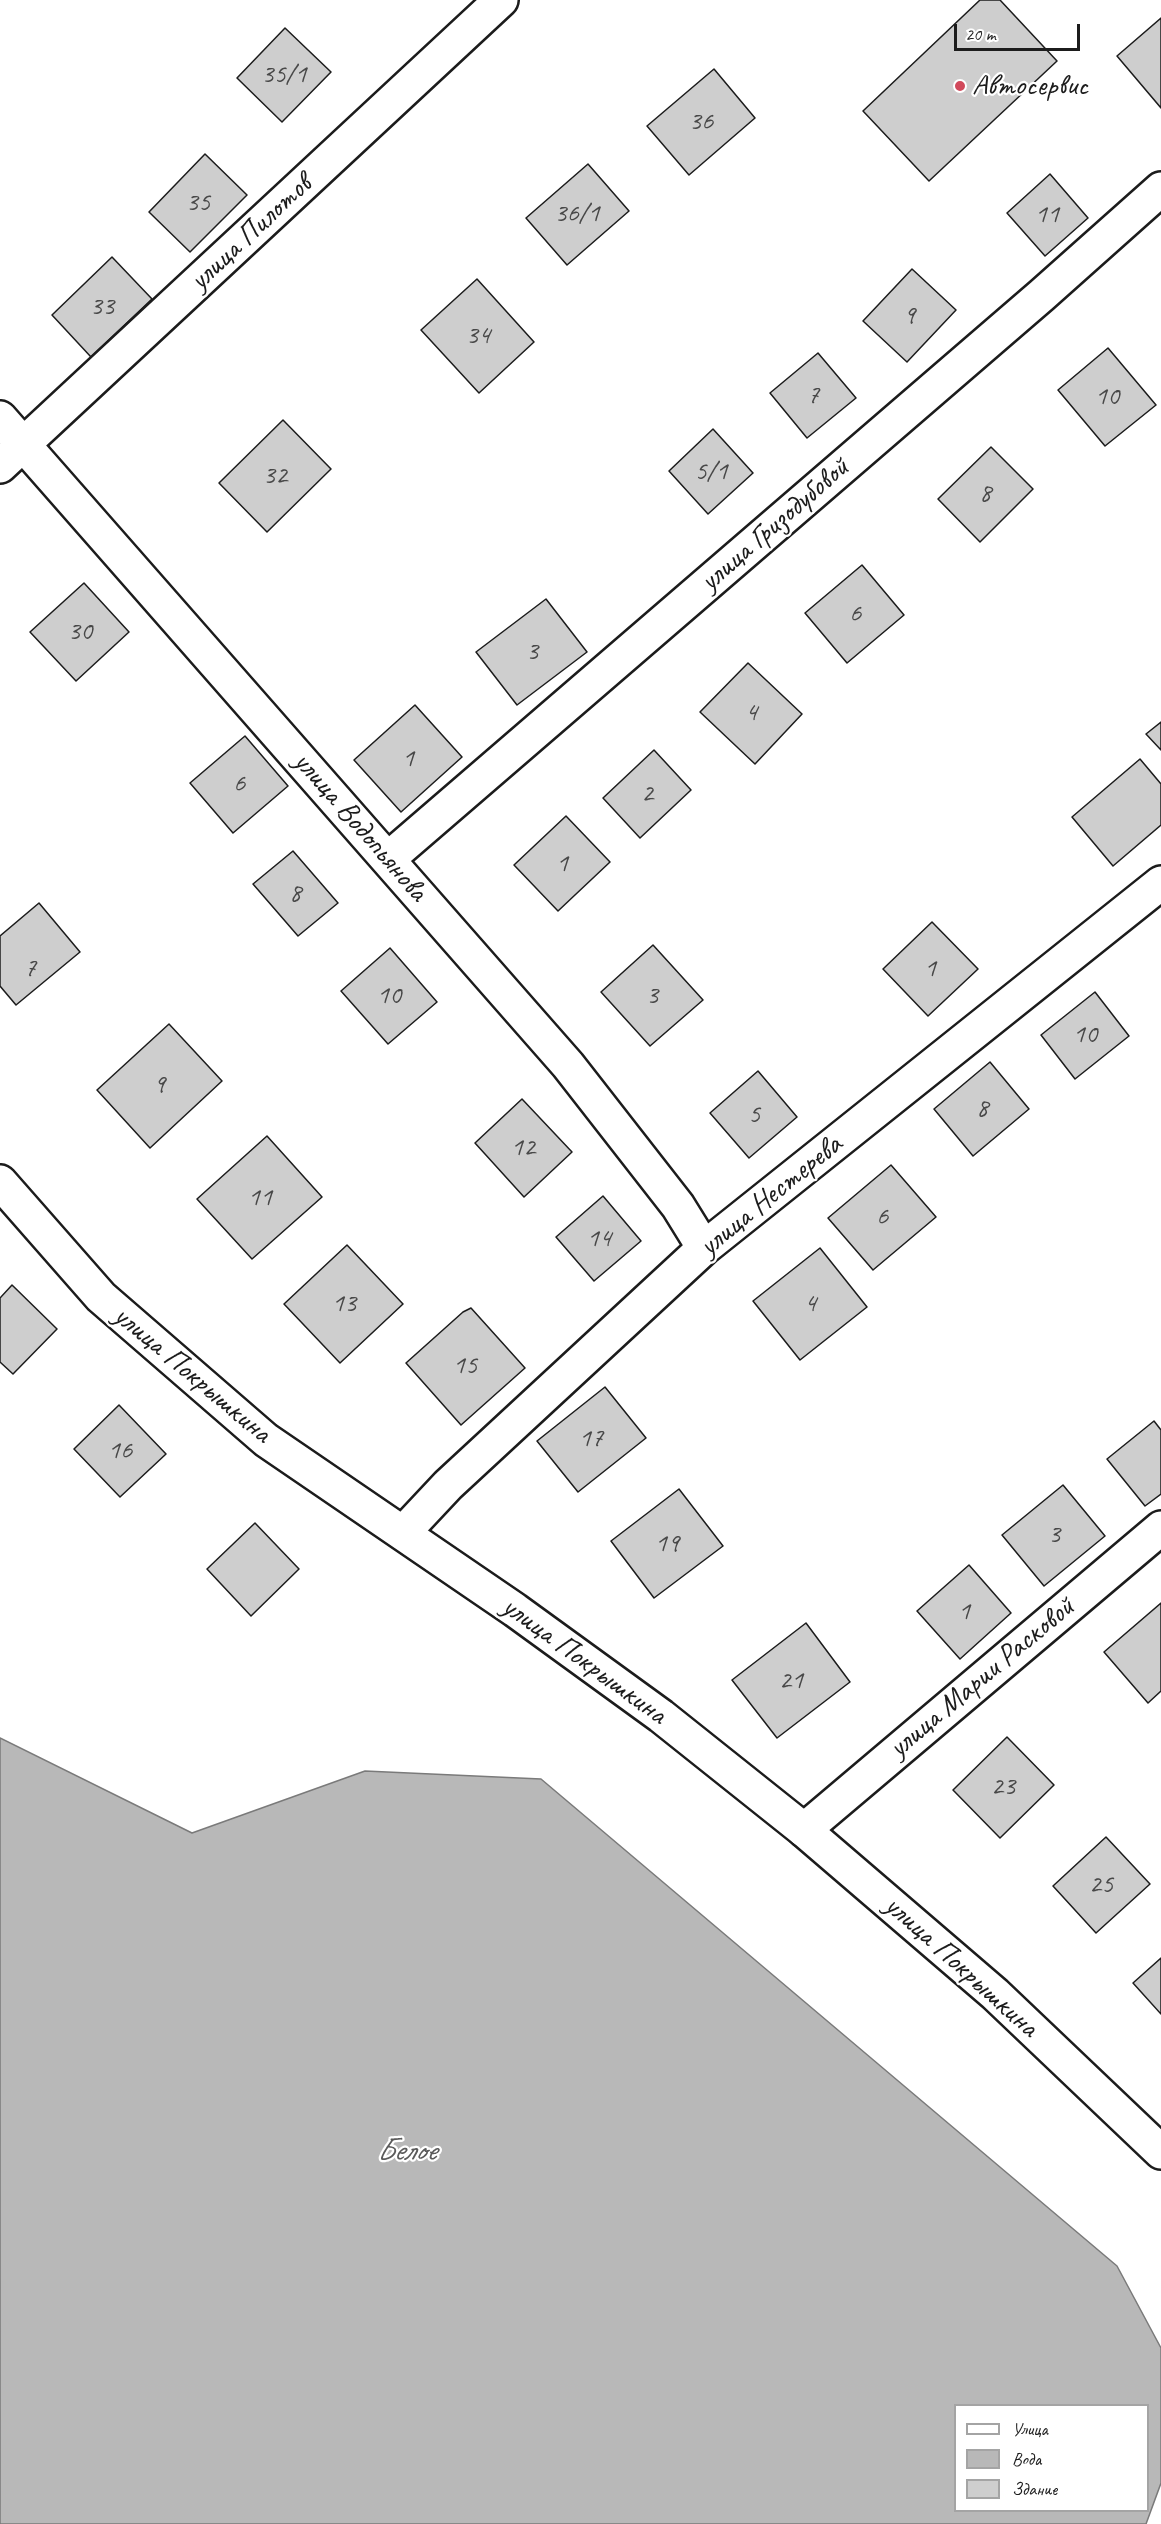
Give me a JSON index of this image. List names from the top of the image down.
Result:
{
  "streets": {
    "street": [
      "улица Пилотов",
      "улица Гризодубовой",
      "улица Водопьянова",
      "улица Нестерева",
      "улица Покрышкина",
      "улица Марии Расковой"
    ]
  },
  "crossings": [
    ["улица Пилотов", "улица Водопьянова"],
    ["улица Гризодубовой", "улица Водопьянова"],
    ["улица Водопьянова", "улица Нестерева"],
    ["улица Нестерева", "улица Покрышкина"],
    ["улица Покрышкина", "улица Марии Расковой"]
  ],
  "water": ["Белое"],
  "places": ["Автосервис"],
  "house_numbers": [
    "35/1",
    "36",
    "35",
    "36/1",
    "11",
    "33",
    "9",
    "34",
    "7",
    "10",
    "5/1",
    "32",
    "8",
    "6",
    "30",
    "3",
    "4",
    "1",
    "6",
    "2",
    "1",
    "8",
    "7",
    "1",
    "10",
    "3",
    "10",
    "9",
    "8",
    "5",
    "12",
    "11",
    "6",
    "14",
    "13",
    "4",
    "15",
    "17",
    "16",
    "3",
    "19",
    "1",
    "21",
    "23",
    "25"
  ],
  "legend": ["Улица", "Вода", "Здание"],
  "scale_bar": "20 m"
}
